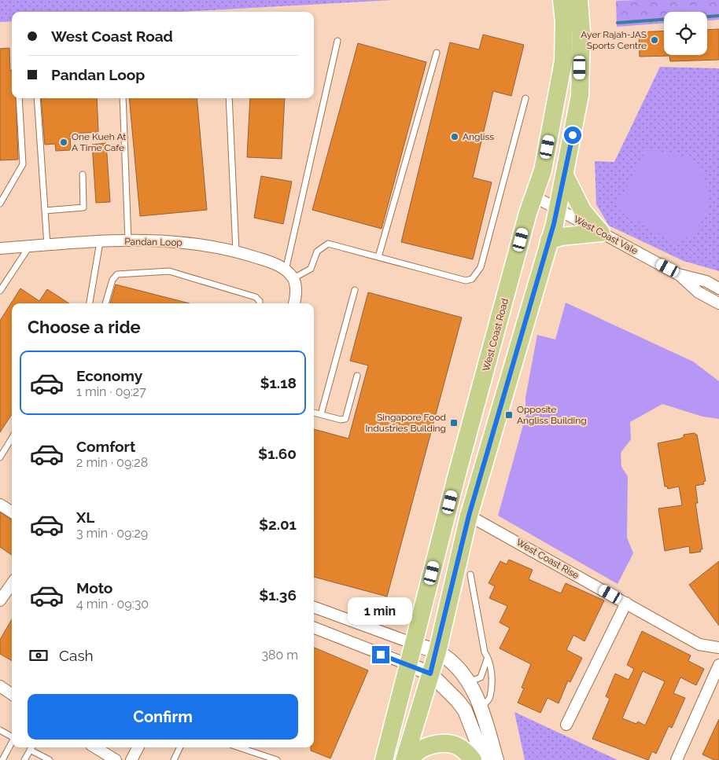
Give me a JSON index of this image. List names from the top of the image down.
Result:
{
  "streets": {
    "main road": ["West Coast Road"],
    "street": ["West Coast Vale", "Pandan Loop", "West Coast Rise"]
  },
  "crossings": [
    ["West Coast Vale", "West Coast Road"]
  ],
  "places": {
    "other": ["Ayer Rajah-JAS Sports Centre", "Angliss", "One Kueh At A Time Cafe"],
    "transit": ["Opposite Angliss Building", "Singapore Food Industries Building"]
  },
  "page": {
    "banner": ["West Coast Road", "Pandan Loop"],
    "heading": "Choose a ride",
    "list": [
      {
        "name": "Economy",
        "note": "1 min · 09:27",
        "value": "$1.18"
      },
      {
        "name": "Comfort",
        "note": "2 min · 09:28",
        "value": "$1.60"
      },
      {
        "name": "XL",
        "note": "3 min · 09:29",
        "value": "$2.01"
      },
      {
        "name": "Moto",
        "note": "4 min · 09:30",
        "value": "$1.36"
      }
    ],
    "bubble": "1 min",
    "pay": ["Cash", "380 m"],
    "buttons": "Confirm"
  }
}
